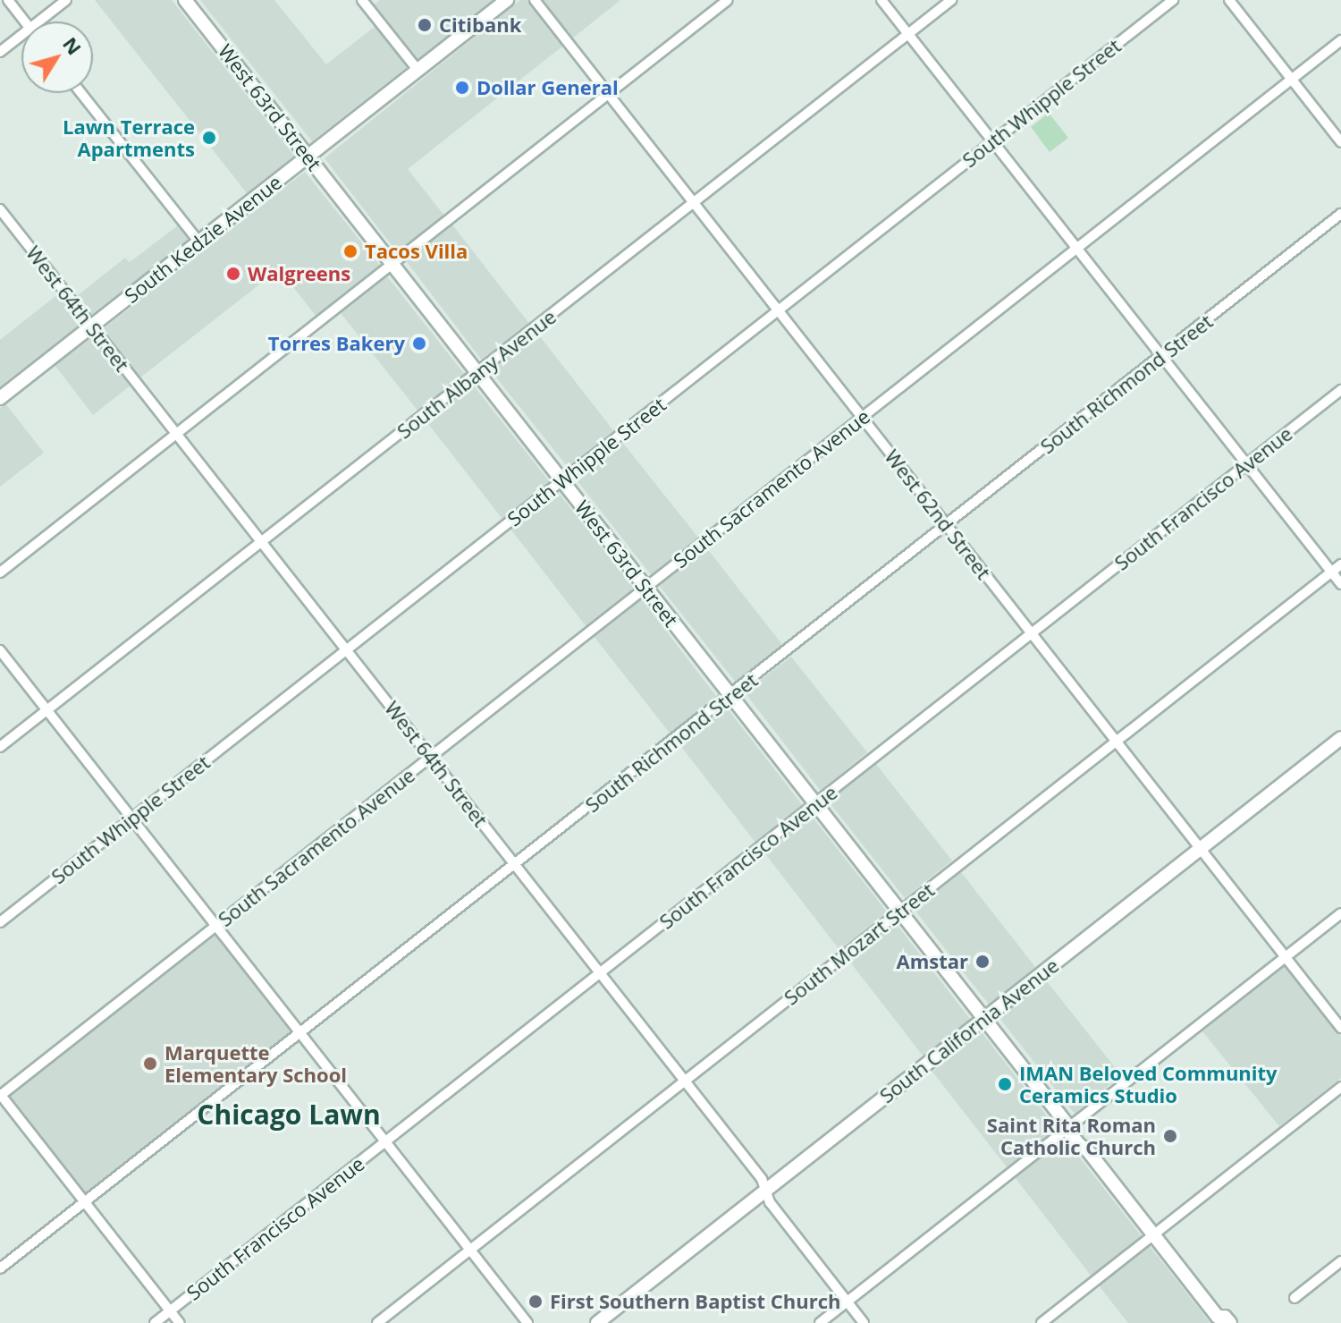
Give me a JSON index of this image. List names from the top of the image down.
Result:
{
  "streets": {
    "main road": ["West 63rd Street", "South Kedzie Avenue", "South California Avenue"],
    "street": [
      "South Whipple Street",
      "West 64th Street",
      "South Albany Avenue",
      "South Richmond Street",
      "South Sacramento Avenue",
      "South Francisco Avenue",
      "West 62nd Street",
      "South Mozart Street"
    ]
  },
  "crossings": [
    ["South Whipple Street", "West 63rd Street"],
    ["South Whipple Street", "West 64th Street"],
    ["South Whipple Street", "West 62nd Street"],
    ["West 63rd Street", "South Kedzie Avenue"],
    ["West 63rd Street", "South Albany Avenue"],
    ["West 63rd Street", "South Richmond Street"],
    ["West 63rd Street", "South Sacramento Avenue"],
    ["West 63rd Street", "South Francisco Avenue"],
    ["West 63rd Street", "South Mozart Street"],
    ["West 63rd Street", "South California Avenue"],
    ["South Kedzie Avenue", "West 64th Street"],
    ["West 64th Street", "South Albany Avenue"],
    ["West 64th Street", "South Richmond Street"],
    ["West 64th Street", "South Sacramento Avenue"],
    ["West 64th Street", "South Francisco Avenue"],
    ["West 64th Street", "South Mozart Street"],
    ["West 64th Street", "South California Avenue"],
    ["South Albany Avenue", "West 62nd Street"],
    ["South Richmond Street", "West 62nd Street"],
    ["South Sacramento Avenue", "West 62nd Street"],
    ["South Francisco Avenue", "West 62nd Street"],
    ["West 62nd Street", "South Mozart Street"],
    ["West 62nd Street", "South California Avenue"]
  ],
  "districts": ["Chicago Lawn"],
  "places": [
    "Citibank",
    "Dollar General",
    "Lawn Terrace Apartments",
    "Tacos Villa",
    "Walgreens",
    "Torres Bakery",
    "Amstar",
    "Marquette Elementary School",
    "IMAN Beloved Community Ceramics Studio",
    "Saint Rita Roman Catholic Church",
    "First Southern Baptist Church"
  ],
  "north": "top right"
}
